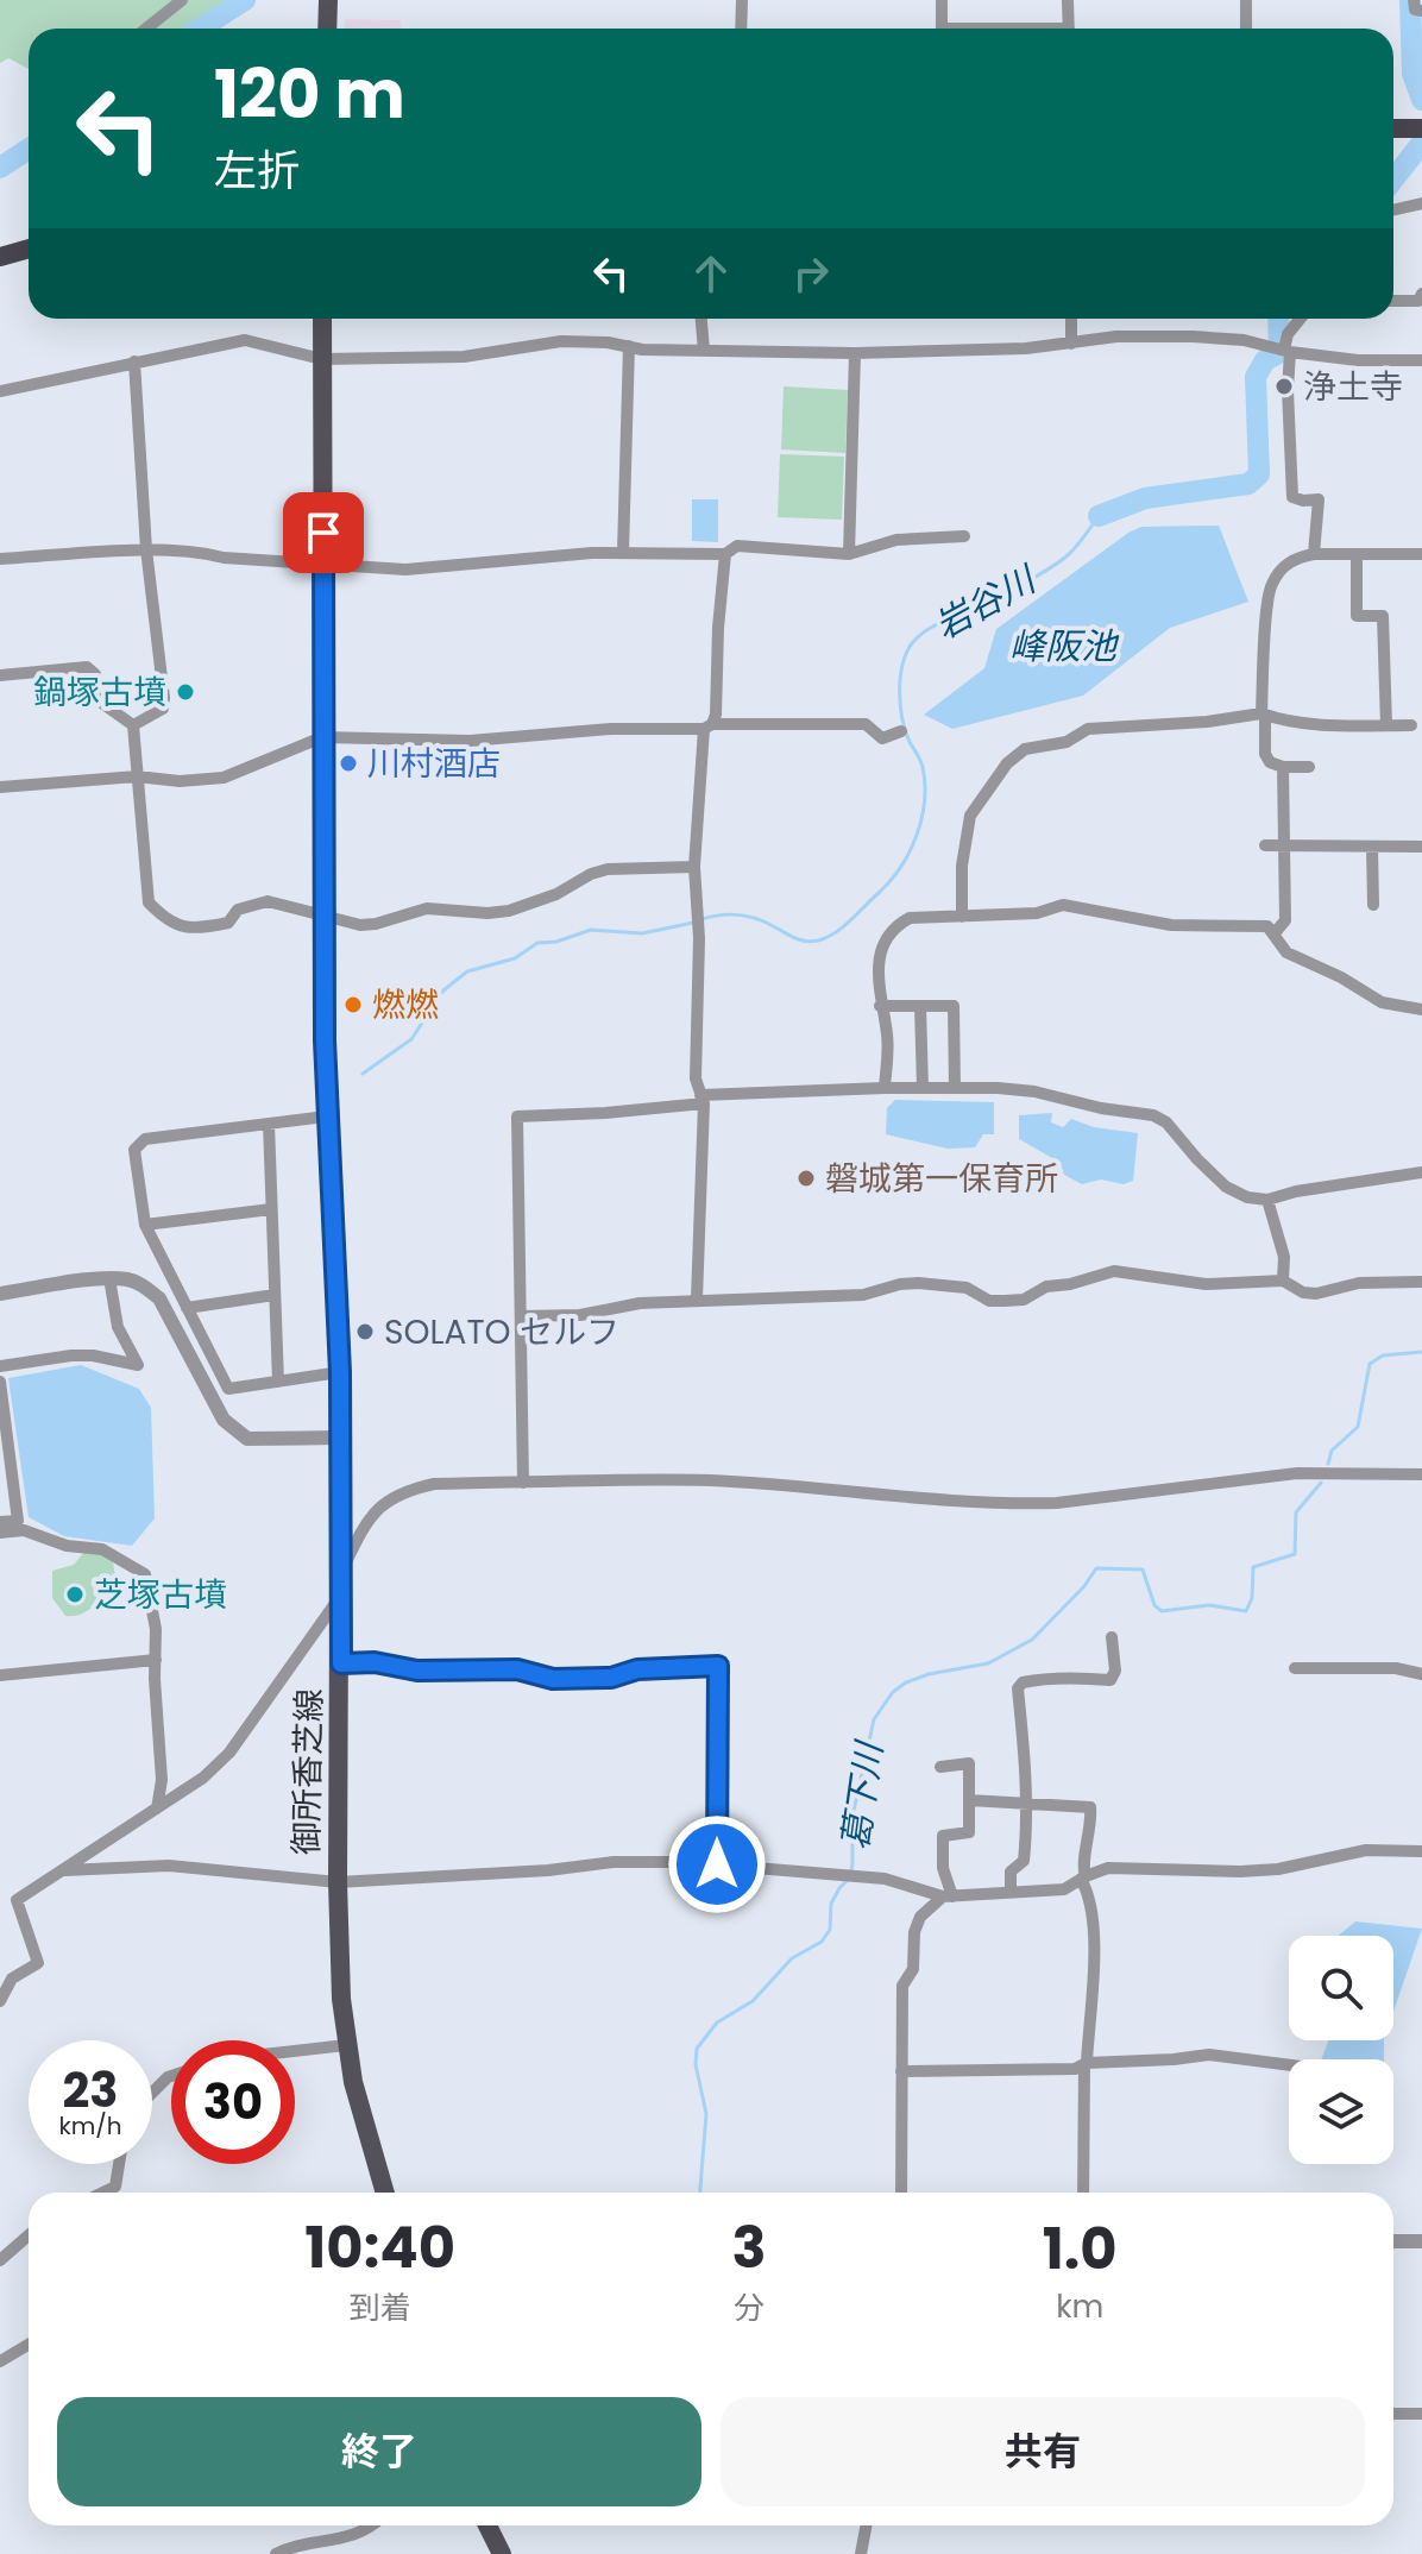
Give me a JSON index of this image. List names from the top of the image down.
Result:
{
  "streets": {
    "main road": ["御所香芝線"]
  },
  "water": ["岩谷川", "峰阪池", "葛下川"],
  "places": [
    "浄土寺",
    "鍋塚古墳",
    "川村酒店",
    "燃燃",
    "磐城第一保育所",
    "SOLATO セルフ",
    "芝塚古墳"
  ],
  "page": {
    "turn": ["120 m", "左折"],
    "speed": "23 km/h",
    "limit": "30",
    "eta": [
      "10:40",
      "到着",
      "3",
      "分",
      "1.0",
      "km"
    ],
    "buttons": ["終了", "共有"]
  }
}
